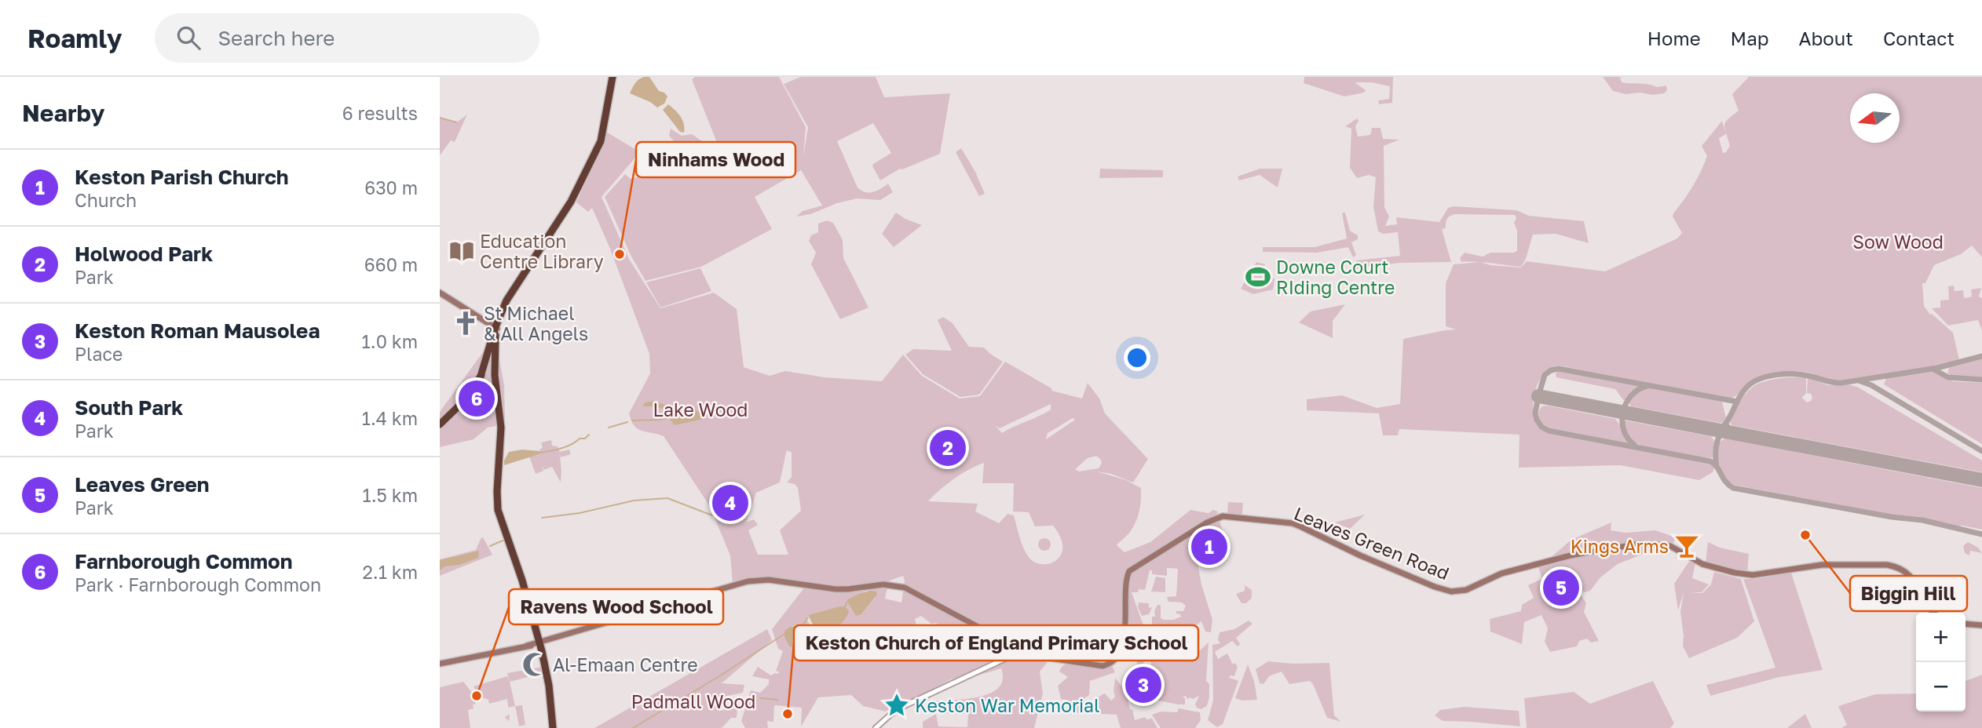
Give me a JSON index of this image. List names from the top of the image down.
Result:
{
  "streets": {
    "main road": ["Leaves Green Road"]
  },
  "parks": ["Sow Wood", "Lake Wood", "Padmall Wood"],
  "places": {
    "library": ["Education Centre Library"],
    "other": [
      "Ninhams Wood",
      "Biggin Hill",
      "Ravens Wood School",
      "Keston Church of England Primary School"
    ],
    "sports": ["Downe Court RIding Centre"],
    "church": ["St Michael & All Angels"],
    "bar": ["Kings Arms"],
    "mosque": ["Al-Emaan Centre"],
    "place": ["Keston War Memorial"]
  },
  "north": "left",
  "page": {
    "header": "Roamly",
    "search": "Search here",
    "nav": [
      "Home",
      "Map",
      "About",
      "Contact"
    ],
    "heading": ["Nearby", "6 results"],
    "list": [
      {
        "mark": "1",
        "name": "Keston Parish Church",
        "note": "Church",
        "value": "630 m"
      },
      {
        "mark": "2",
        "name": "Holwood Park",
        "note": "Park",
        "value": "660 m"
      },
      {
        "mark": "3",
        "name": "Keston Roman Mausolea",
        "note": "Place",
        "value": "1.0 km"
      },
      {
        "mark": "4",
        "name": "South Park",
        "note": "Park",
        "value": "1.4 km"
      },
      {
        "mark": "5",
        "name": "Leaves Green",
        "note": "Park",
        "value": "1.5 km"
      },
      {
        "mark": "6",
        "name": "Farnborough Common",
        "note": "Park · Farnborough Common",
        "value": "2.1 km"
      }
    ],
    "pins": [
      "6",
      "2",
      "4",
      "1",
      "5",
      "3"
    ],
    "map_buttons": ["+", "−"]
  }
}
